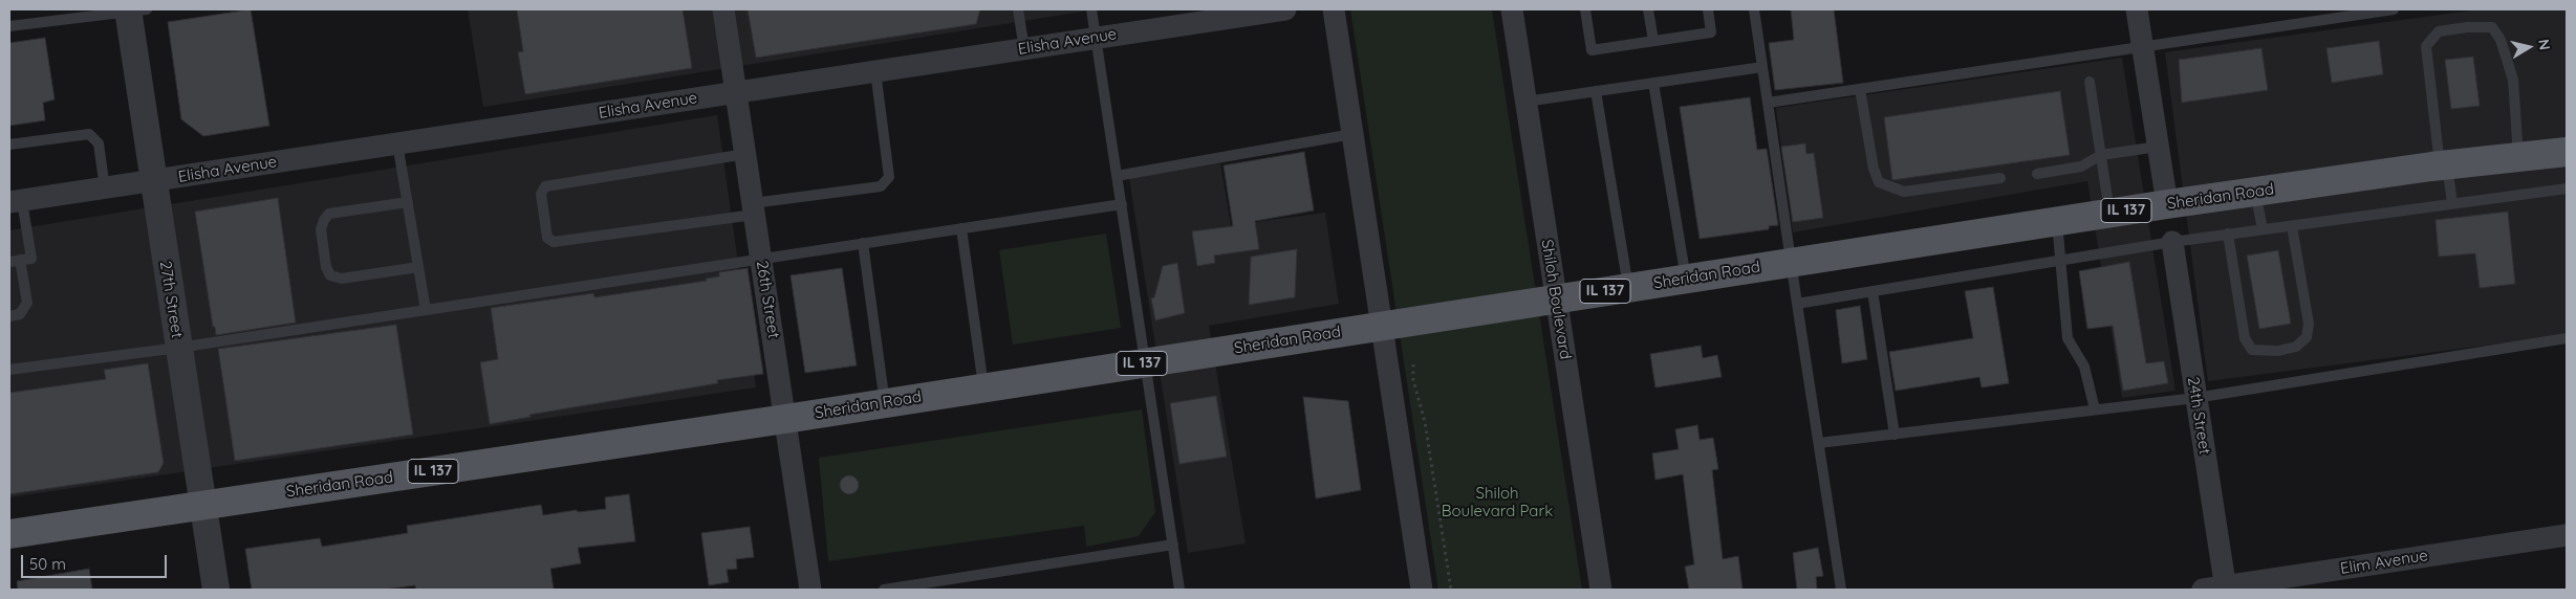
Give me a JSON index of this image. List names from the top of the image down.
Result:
{
  "streets": {
    "main road": ["Sheridan Road", "IL 137"],
    "street": [
      "Elisha Avenue",
      "27th Street",
      "26th Street",
      "Shiloh Boulevard",
      "24th Street",
      "Elim Avenue"
    ]
  },
  "crossings": [
    ["Elisha Avenue", "27th Street"],
    ["Elisha Avenue", "26th Street"],
    ["Sheridan Road", "27th Street"],
    ["Sheridan Road", "26th Street"],
    ["Sheridan Road", "Shiloh Boulevard"],
    ["24th Street", "Elim Avenue"]
  ],
  "parks": ["Shiloh Boulevard Park"],
  "scale_bar": "50 m",
  "north": "right"
}
